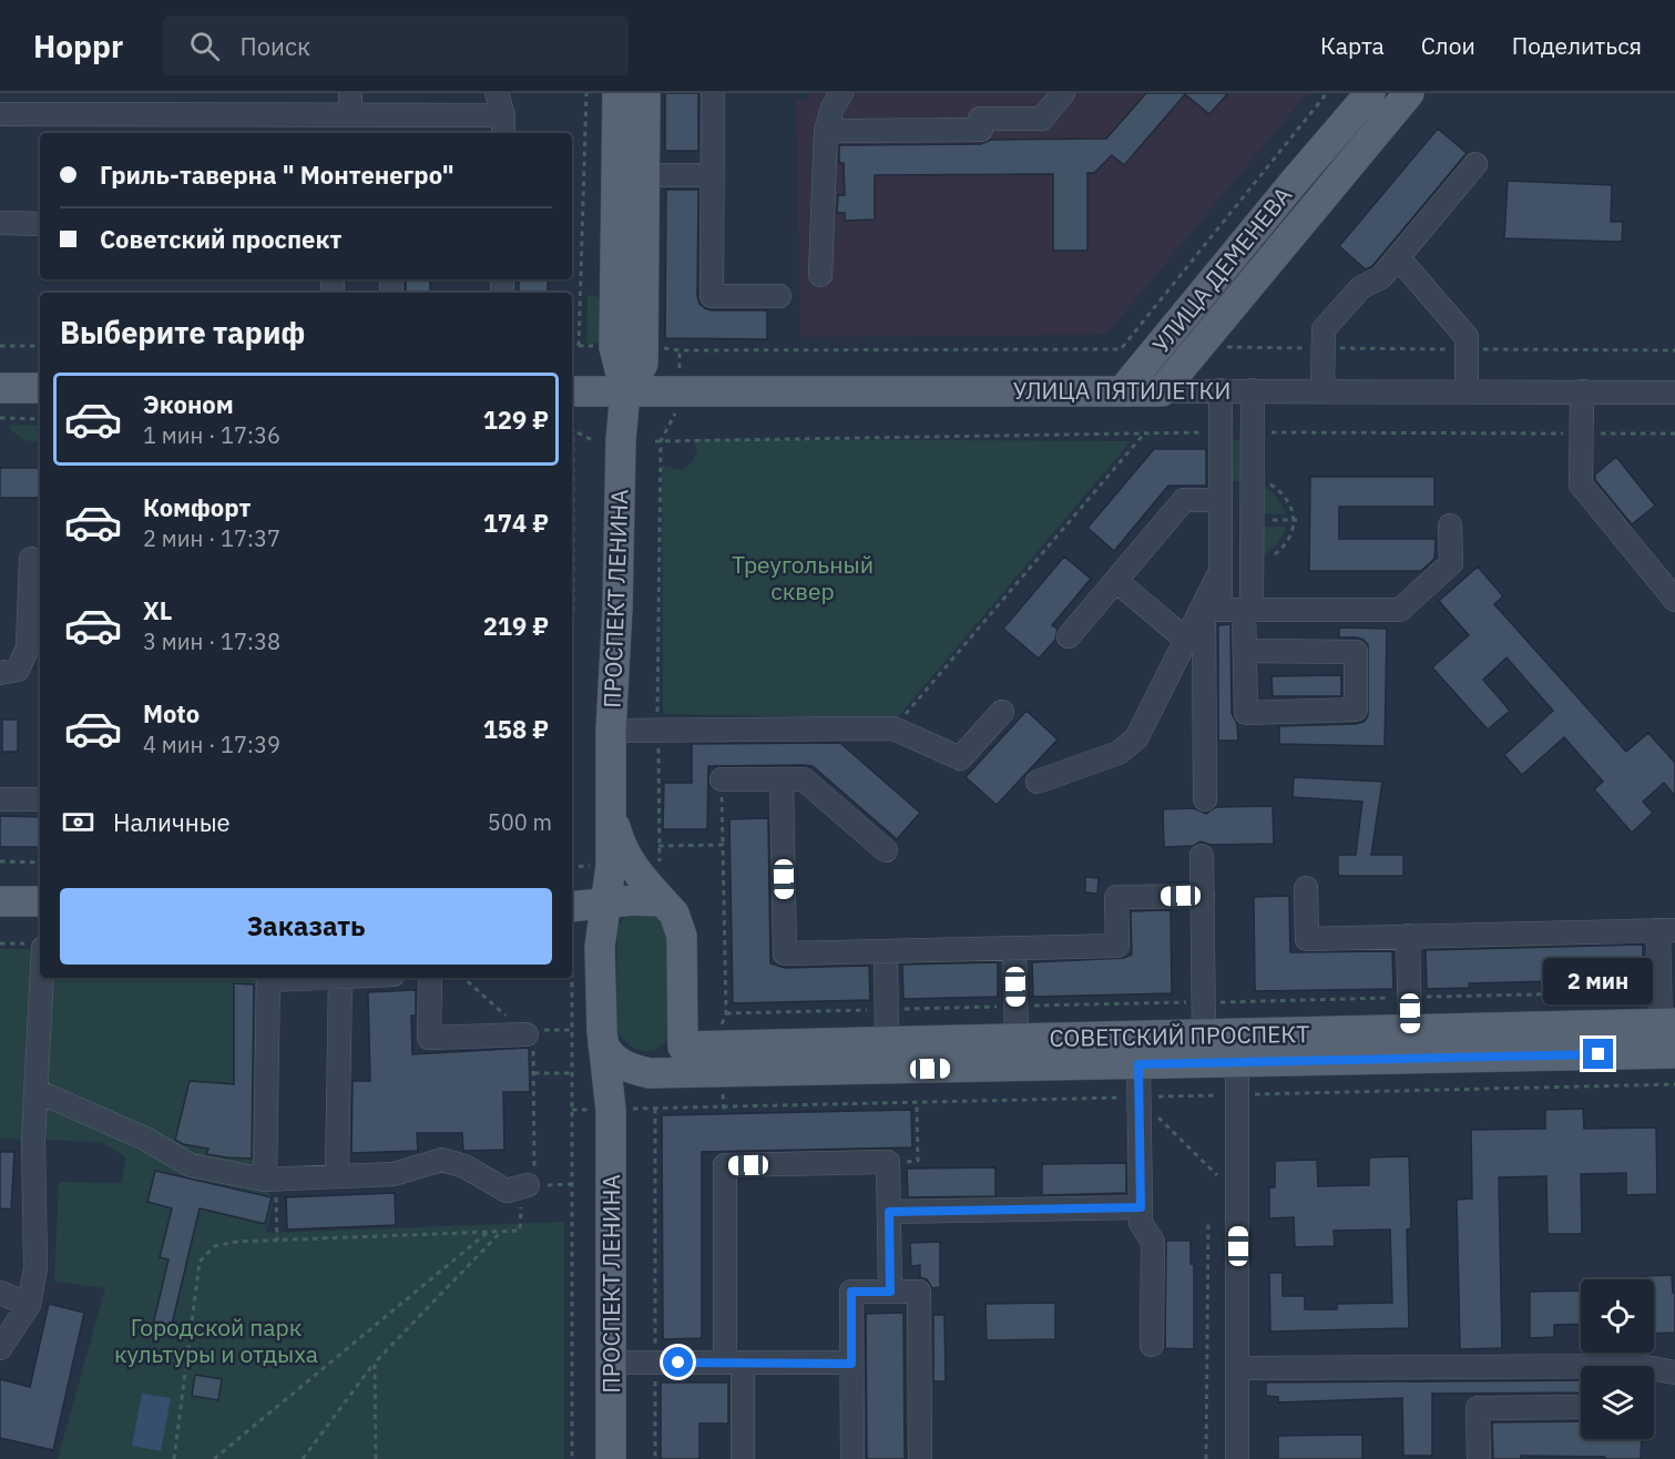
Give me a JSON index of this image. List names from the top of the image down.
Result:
{
  "streets": {
    "main road": [
      "УЛИЦА ДЕМЕНЕВА",
      "УЛИЦА ПЯТИЛЕТКИ",
      "ПРОСПЕКТ ЛЕНИНА",
      "СОВЕТСКИЙ ПРОСПЕКТ"
    ]
  },
  "crossings": [
    ["УЛИЦА ДЕМЕНЕВА", "УЛИЦА ПЯТИЛЕТКИ"],
    ["УЛИЦА ПЯТИЛЕТКИ", "ПРОСПЕКТ ЛЕНИНА"],
    ["ПРОСПЕКТ ЛЕНИНА", "СОВЕТСКИЙ ПРОСПЕКТ"]
  ],
  "parks": ["Треугольный сквер", "Городской парк культуры и отдыха"],
  "page": {
    "header": "Hoppr",
    "search": "Поиск",
    "nav": ["Карта", "Слои", "Поделиться"],
    "banner": ["Гриль-таверна \" Монтенегро\"", "Советский проспект"],
    "heading": "Выберите тариф",
    "list": [
      {
        "name": "Эконом",
        "note": "1 мин · 17:36",
        "value": "129 ₽"
      },
      {
        "name": "Комфорт",
        "note": "2 мин · 17:37",
        "value": "174 ₽"
      },
      {
        "name": "XL",
        "note": "3 мин · 17:38",
        "value": "219 ₽"
      },
      {
        "name": "Moto",
        "note": "4 мин · 17:39",
        "value": "158 ₽"
      }
    ],
    "pay": ["Наличные", "500 m"],
    "buttons": "Заказать",
    "bubble": "2 мин"
  }
}
